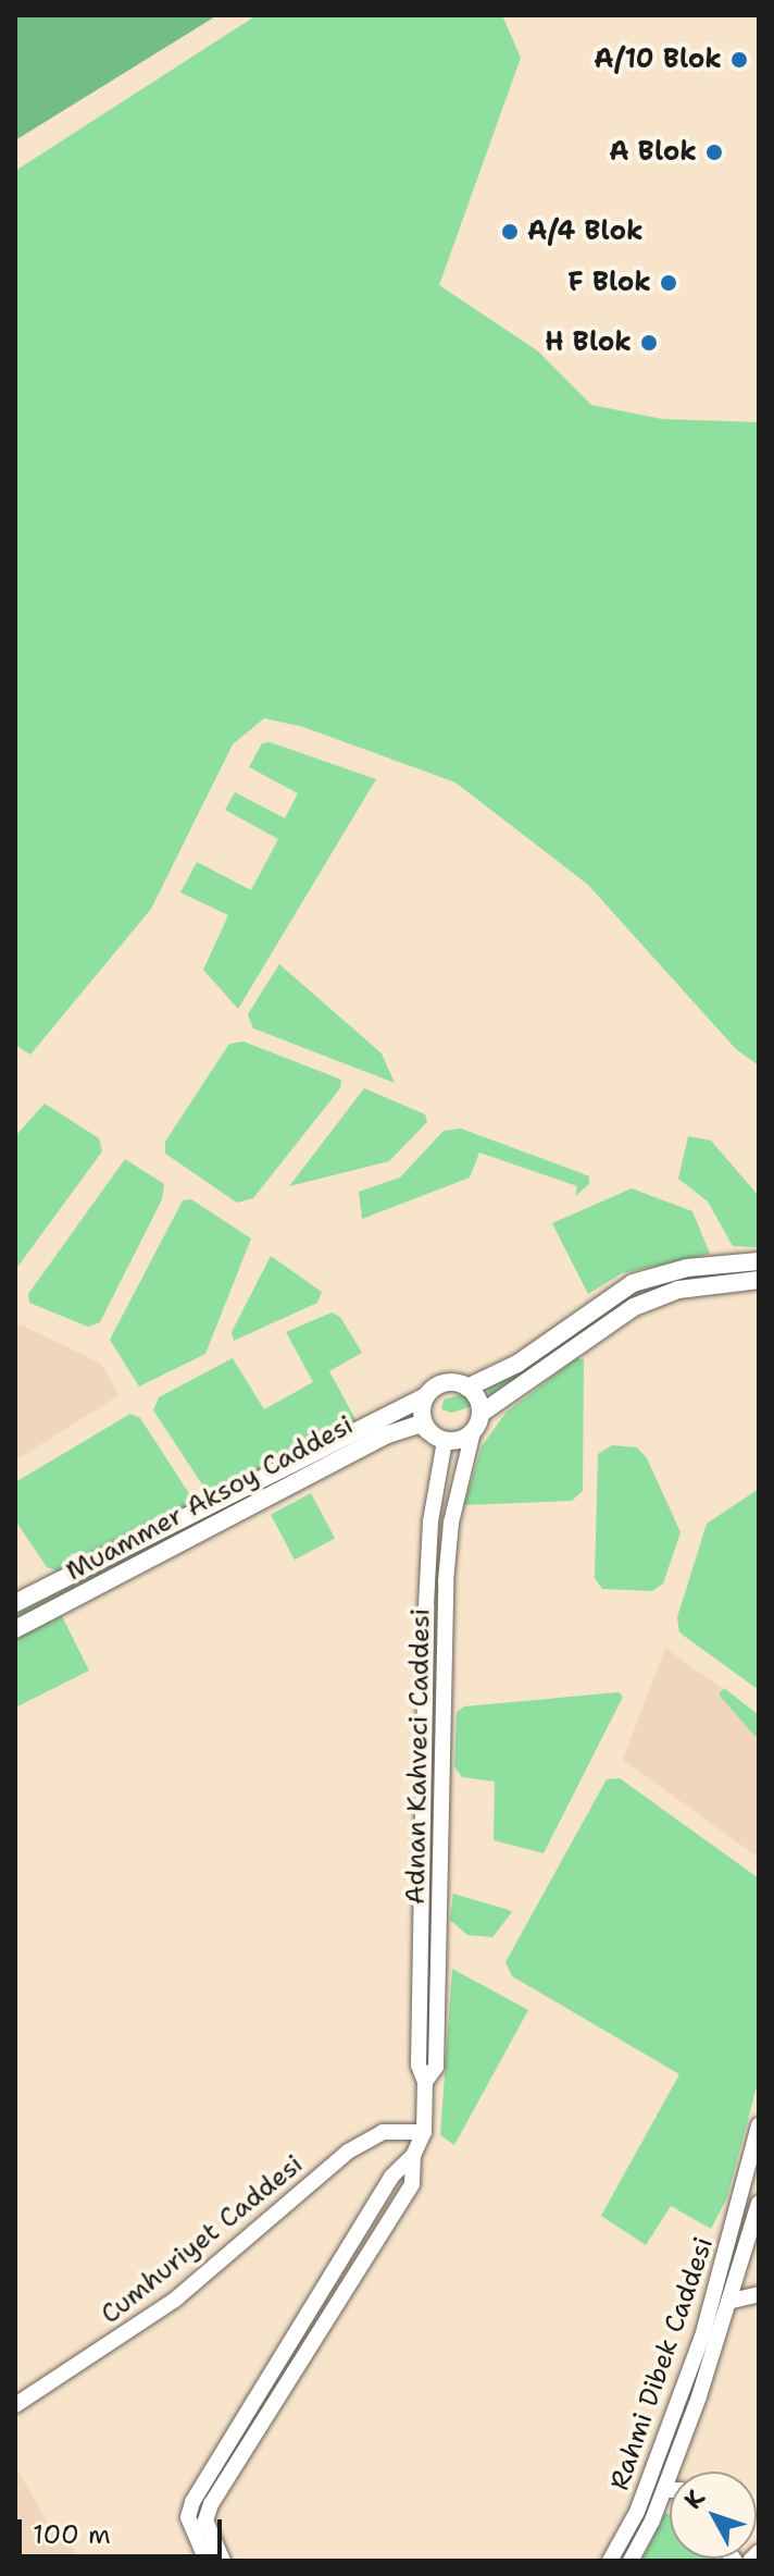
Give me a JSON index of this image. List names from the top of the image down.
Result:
{
  "streets": {
    "main road": [
      "Muammer Aksoy Caddesi",
      "Adnan Kahveci Caddesi",
      "Cumhuriyet Caddesi",
      "Rahmi Dibek Caddesi"
    ]
  },
  "crossings": [
    ["Muammer Aksoy Caddesi", "Adnan Kahveci Caddesi"],
    ["Adnan Kahveci Caddesi", "Cumhuriyet Caddesi"]
  ],
  "places": [
    "A/10 Blok",
    "A Blok",
    "A/4 Blok",
    "F Blok",
    "H Blok"
  ],
  "scale_bar": "100 m",
  "north": "top left"
}
